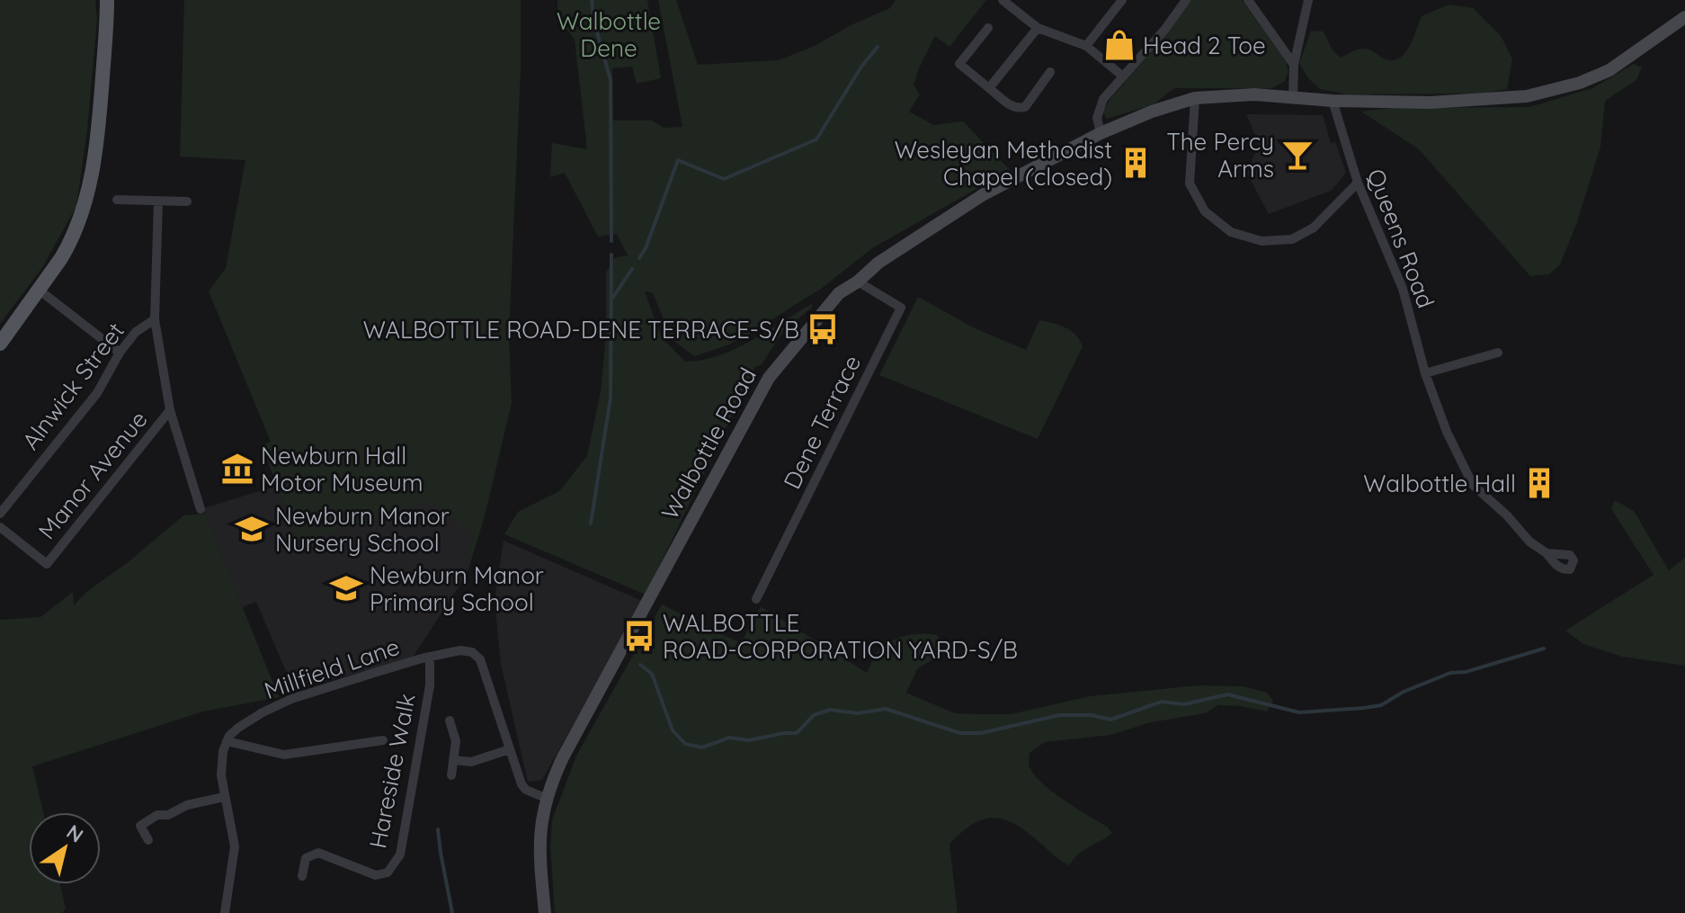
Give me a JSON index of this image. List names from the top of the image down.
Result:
{
  "streets": {
    "street": [
      "Queens Road",
      "Alnwick Street",
      "Dene Terrace",
      "Walbottle Road",
      "Manor Avenue",
      "Millfield Lane",
      "Hareside Walk"
    ]
  },
  "crossings": [
    ["Queens Road", "Walbottle Road"],
    ["Dene Terrace", "Walbottle Road"],
    ["Millfield Lane", "Hareside Walk"]
  ],
  "parks": ["Walbottle Dene"],
  "places": {
    "shop": ["Head 2 Toe"],
    "bar": ["The Percy Arms"],
    "building": ["Wesleyan Methodist Chapel (closed)", "Walbottle Hall"],
    "bus stop": ["WALBOTTLE ROAD-DENE TERRACE-S/B", "WALBOTTLE ROAD-CORPORATION YARD-S/B"],
    "museum": ["Newburn Hall Motor Museum"],
    "school or university": ["Newburn Manor Nursery School", "Newburn Manor Primary School"]
  },
  "north": "top right"
}
